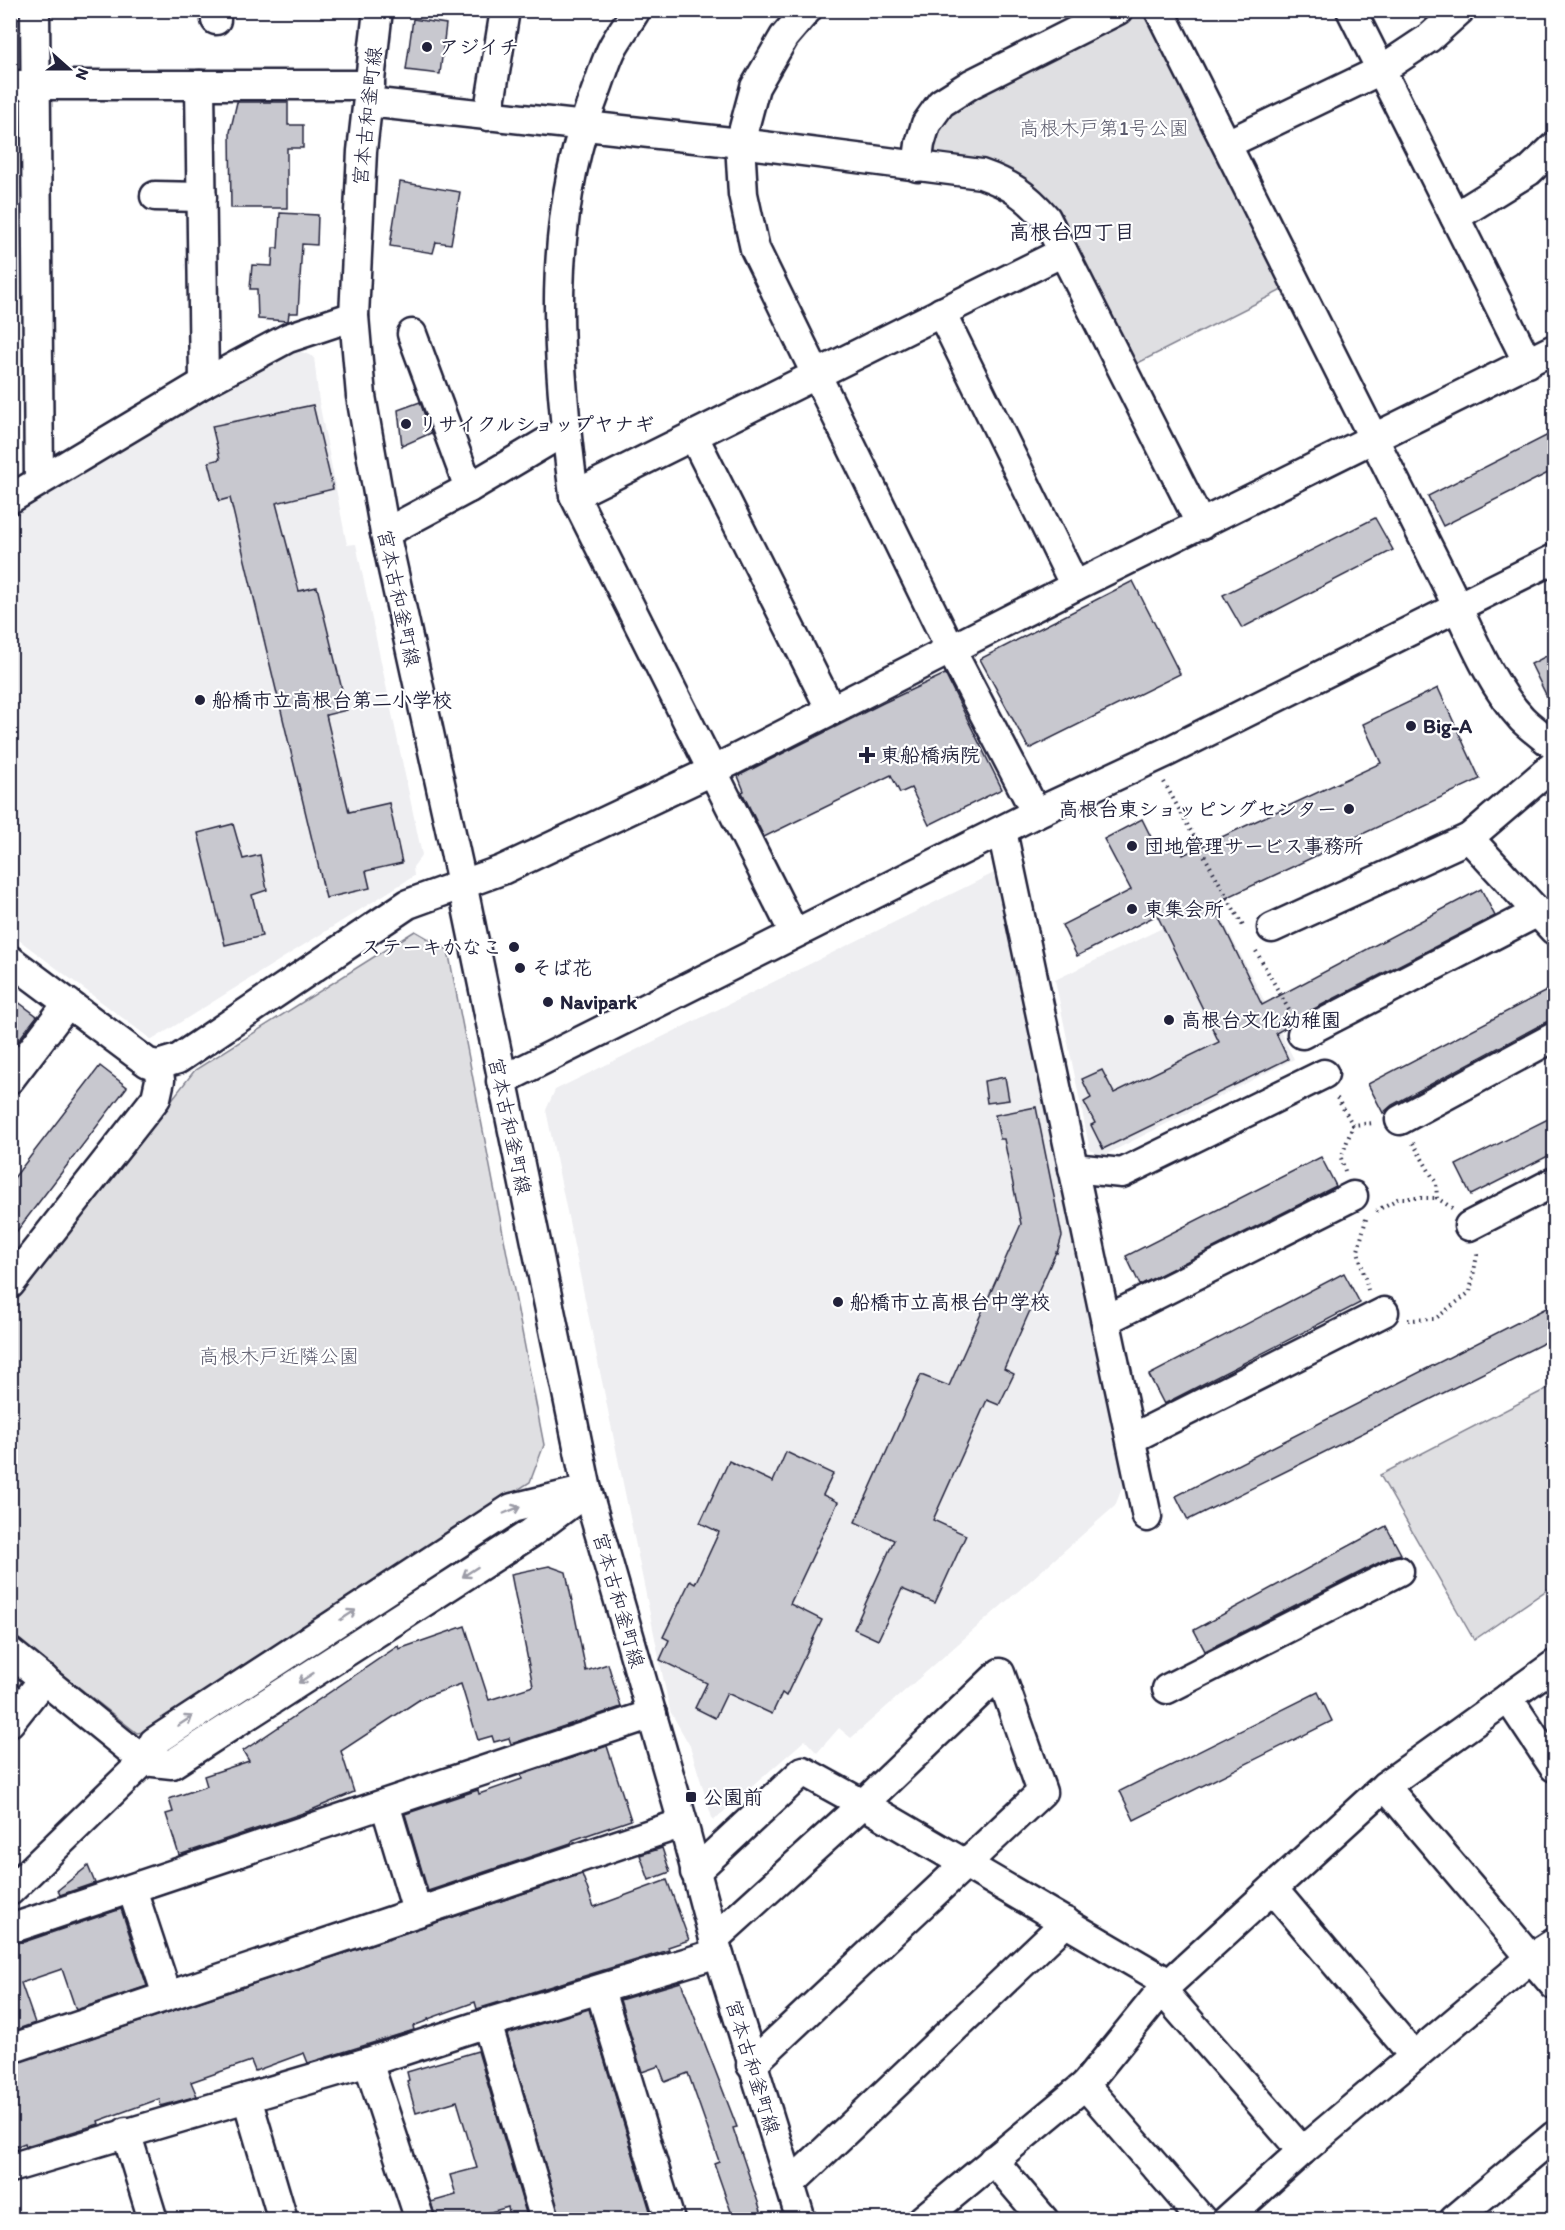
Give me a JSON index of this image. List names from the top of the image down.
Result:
{
  "streets": {
    "street": ["宮本古和釜町線"]
  },
  "districts": ["高根台四丁目"],
  "parks": ["高根木戸第1号公園", "高根木戸近隣公園"],
  "places": {
    "other": [
      "アジイチ",
      "リサイクルショップヤナギ",
      "船橋市立高根台第二小学校",
      "Big-A",
      "高根台東ショッピングセンター",
      "団地管理サービス事務所",
      "東集会所",
      "ステーキかなこ",
      "そば花",
      "Navipark",
      "高根台文化幼稚園",
      "船橋市立高根台中学校"
    ],
    "health": ["東船橋病院"],
    "transit": ["公園前"]
  },
  "north": "right"
}
